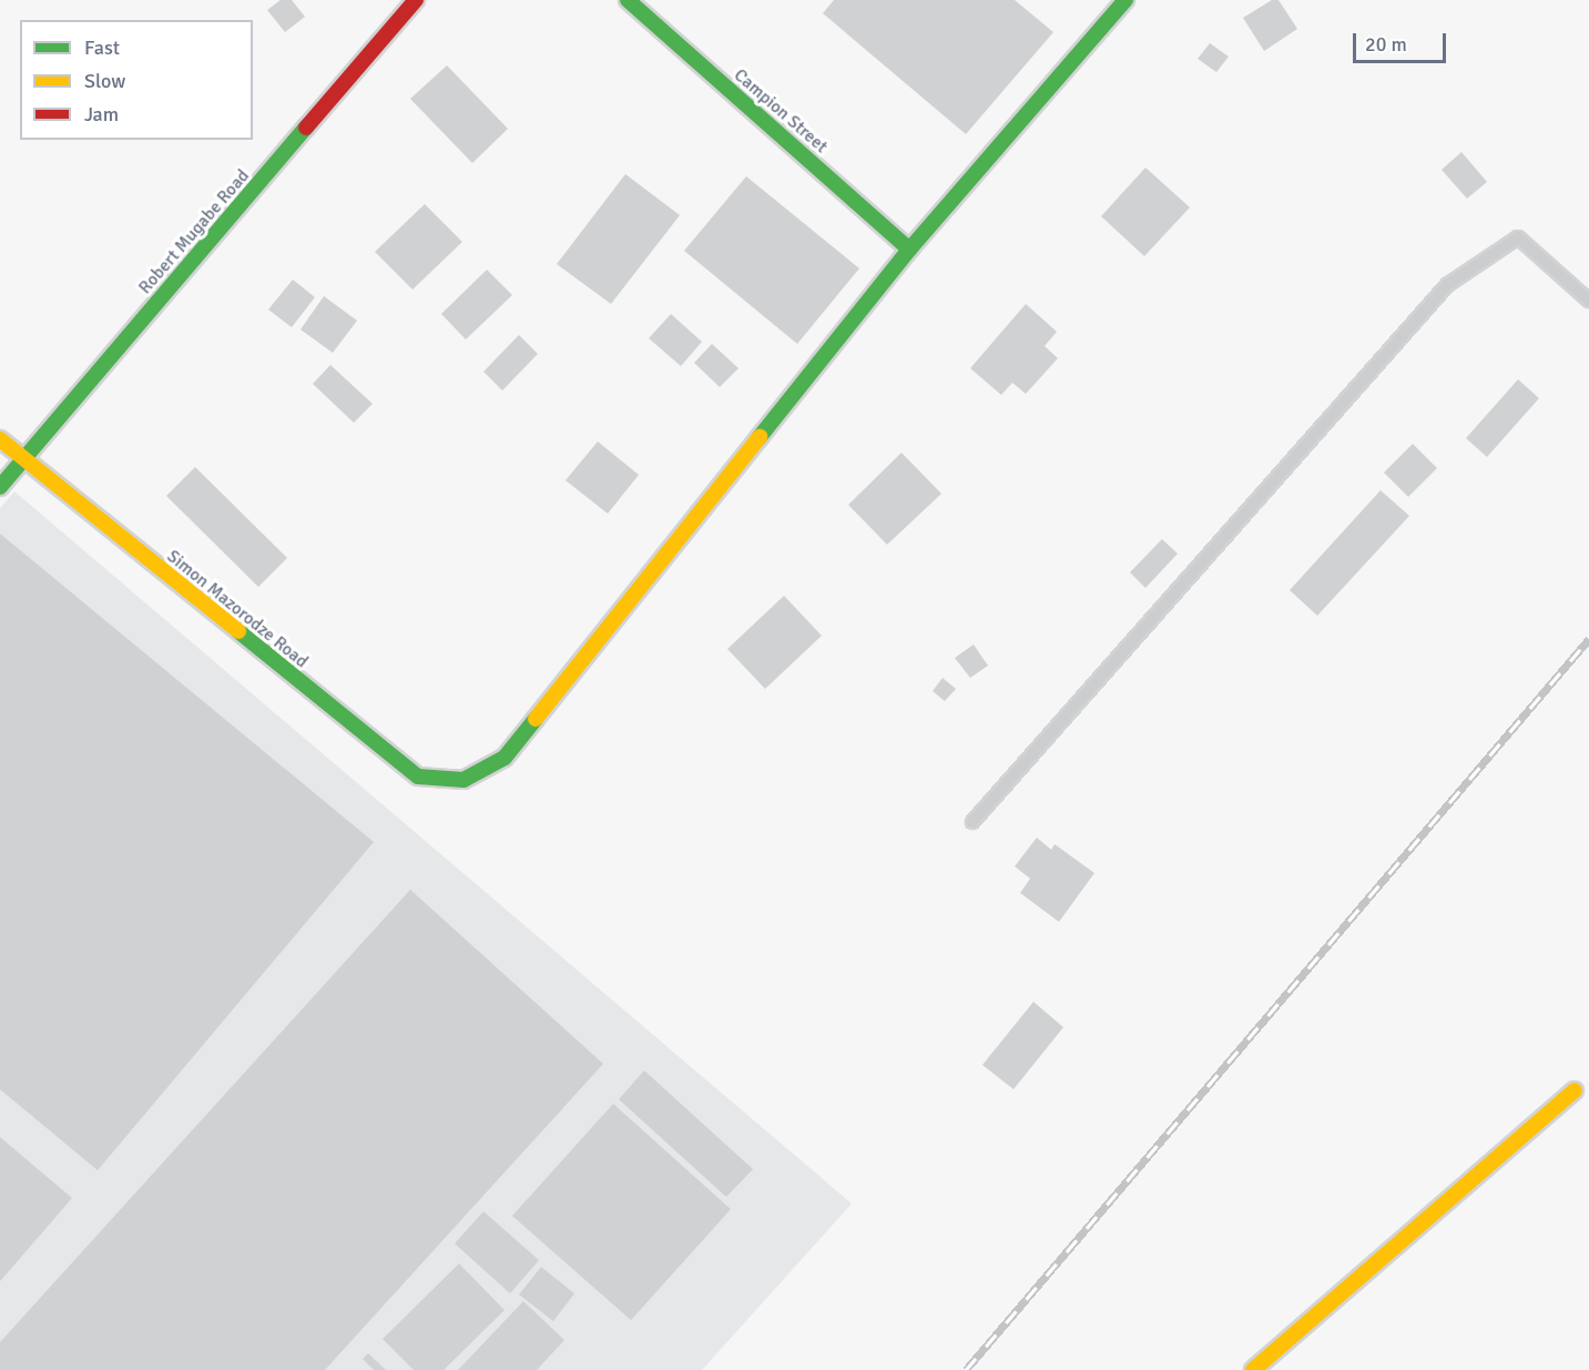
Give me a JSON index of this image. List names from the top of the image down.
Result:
{
  "streets": {
    "street": ["Campion Street", "Robert Mugabe Road", "Simon Mazorodze Road"]
  },
  "crossings": [
    ["Campion Street", "Simon Mazorodze Road"],
    ["Robert Mugabe Road", "Simon Mazorodze Road"]
  ],
  "legend": ["Fast", "Slow", "Jam"],
  "scale_bar": "20 m"
}
